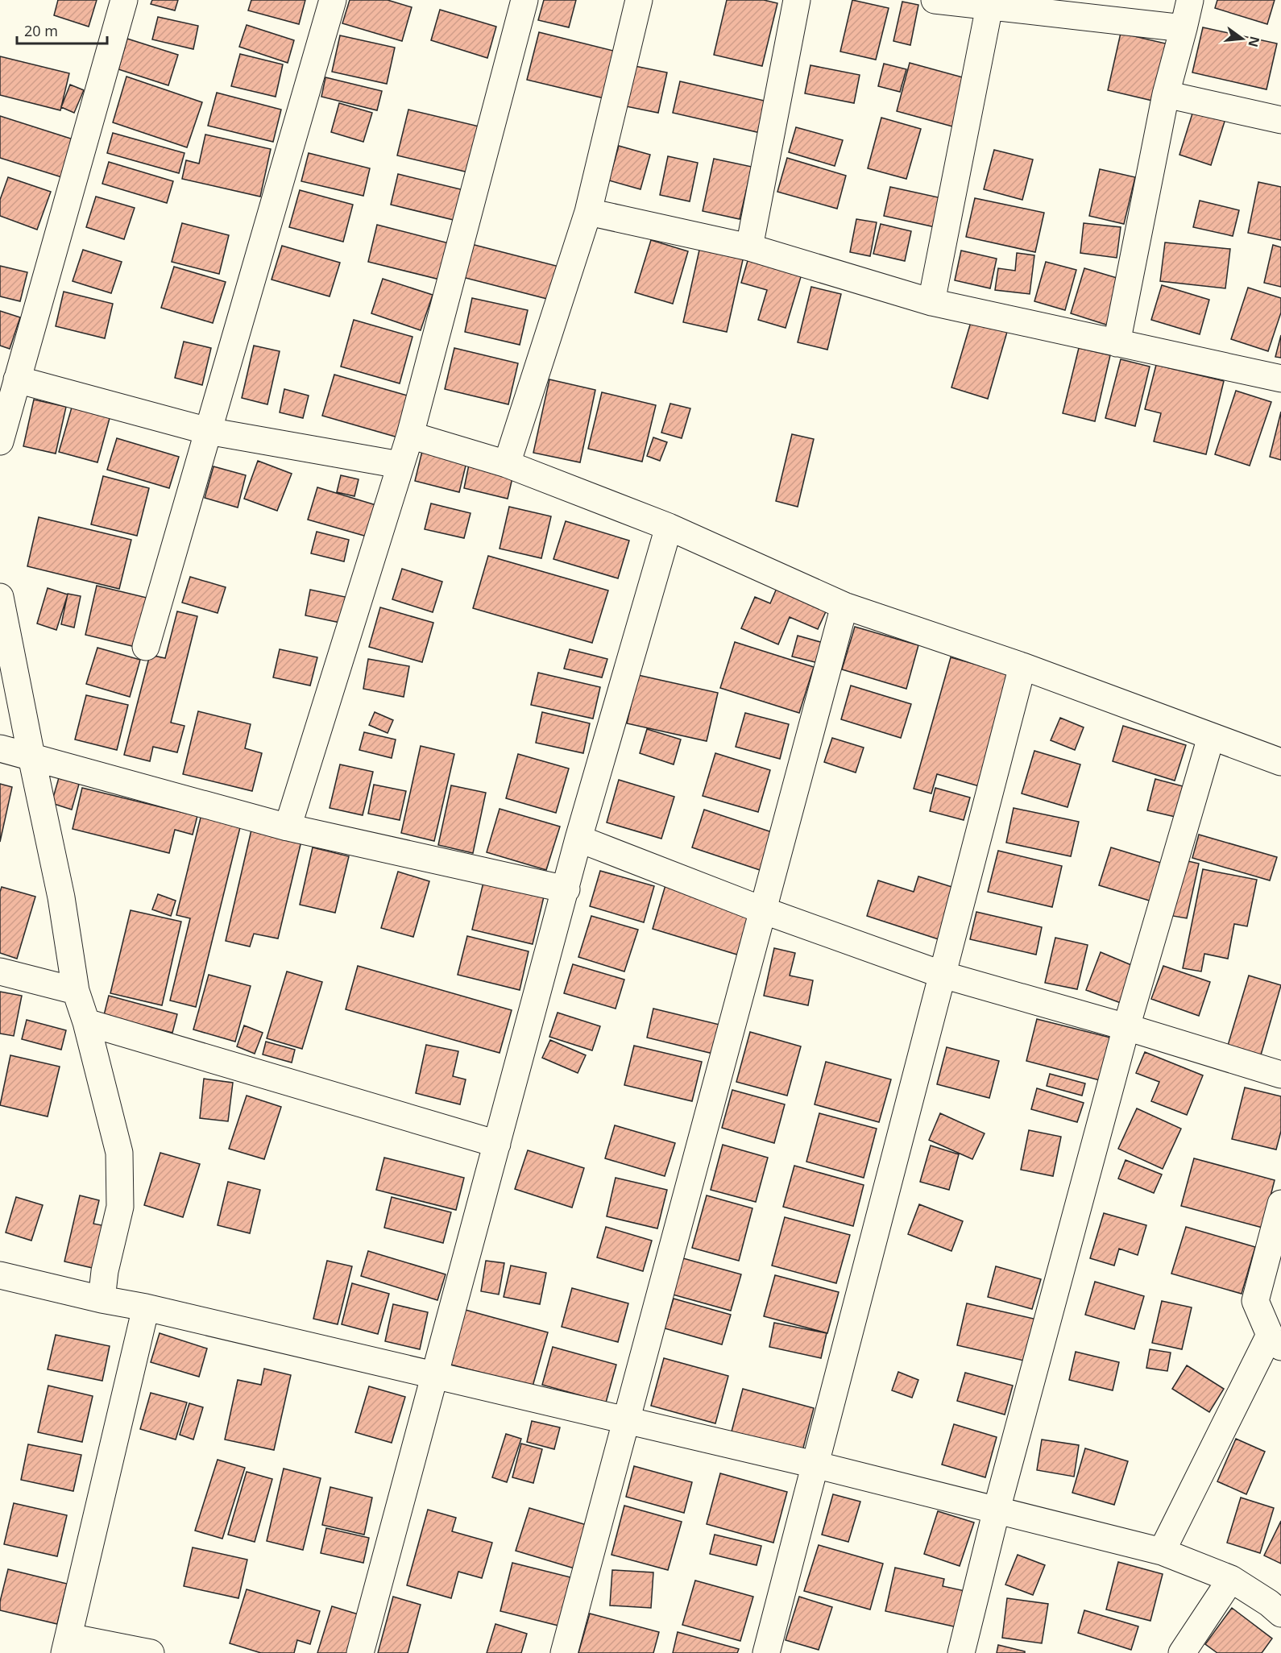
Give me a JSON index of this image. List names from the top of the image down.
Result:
{
  "scale_bar": "20 m",
  "north": "right"
}
